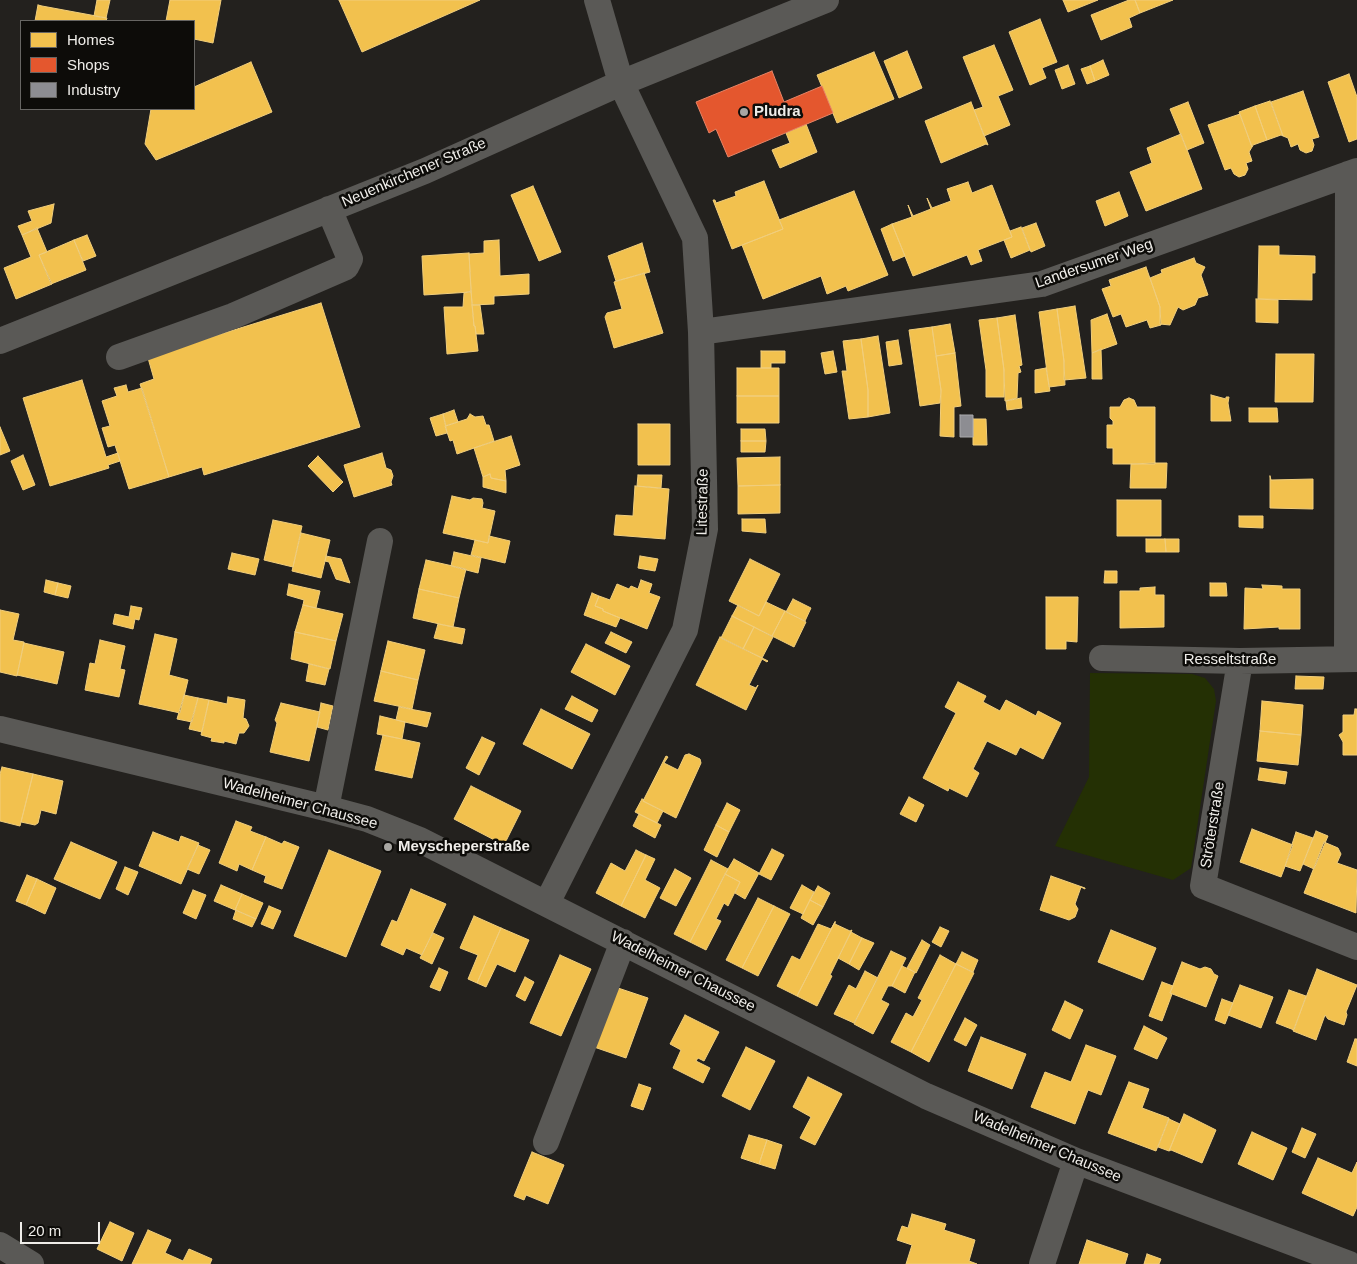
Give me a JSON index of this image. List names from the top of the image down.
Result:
{
  "streets": {
    "street": [
      "Neuenkirchener Straße",
      "Landersumer Weg",
      "Litestraße",
      "Resseltstraße",
      "Wadelheimer Chaussee",
      "Ströterstraße"
    ]
  },
  "crossings": [
    ["Neuenkirchener Straße", "Litestraße"],
    ["Landersumer Weg", "Litestraße"],
    ["Litestraße", "Wadelheimer Chaussee"],
    ["Resseltstraße", "Ströterstraße"]
  ],
  "places": ["Pludra", "Meyscheperstraße"],
  "legend": ["Homes", "Shops", "Industry"],
  "scale_bar": "20 m"
}
